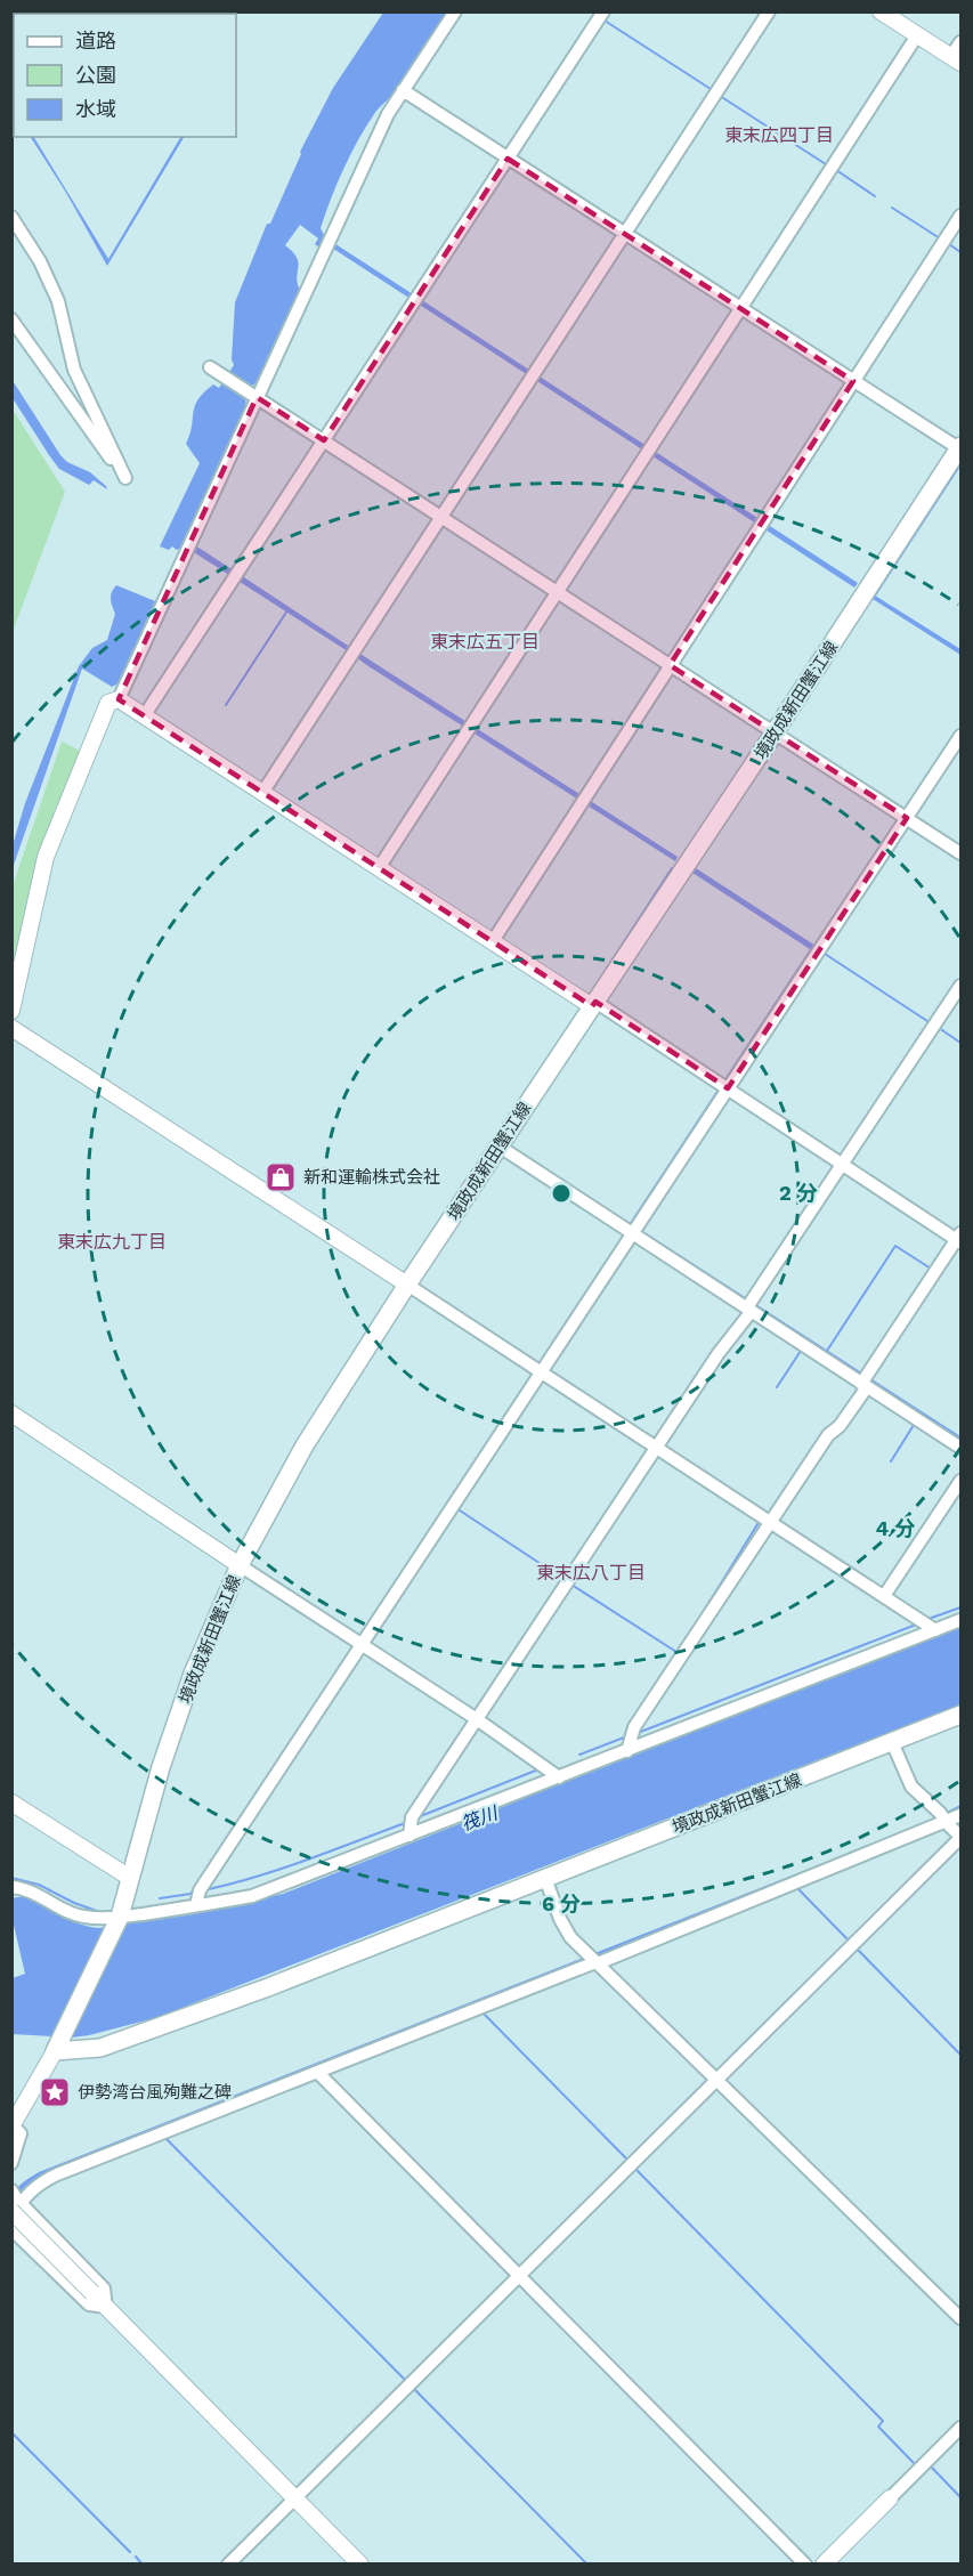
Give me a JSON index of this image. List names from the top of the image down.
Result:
{
  "streets": {
    "main road": ["境政成新田蟹江線"]
  },
  "districts": [
    "東末広四丁目",
    "東末広五丁目",
    "東末広九丁目",
    "東末広八丁目"
  ],
  "water": ["筏川"],
  "places": {
    "shop": ["新和運輸株式会社"],
    "place": ["伊勢湾台風殉難之碑"]
  },
  "legend": ["道路", "公園", "水域"],
  "rings": ["2 分", "4 分", "6 分"]
}
